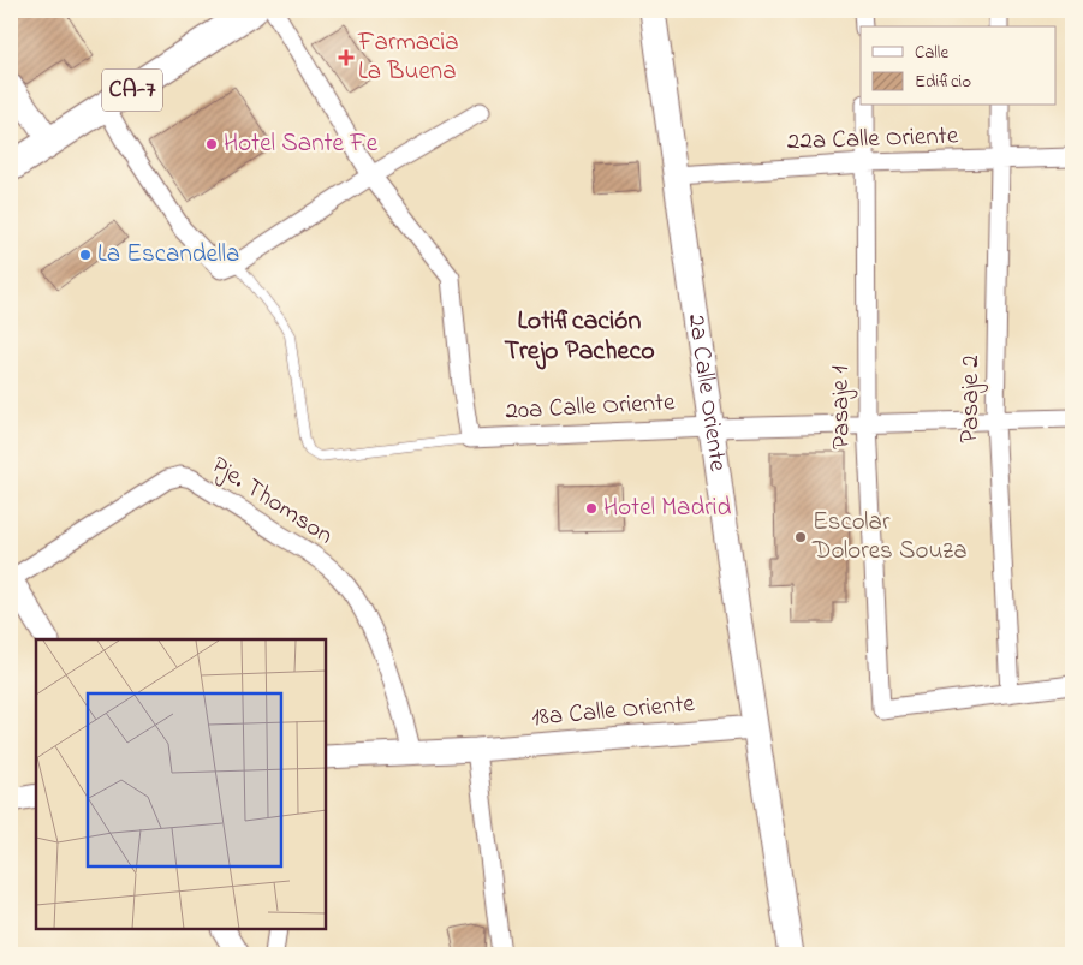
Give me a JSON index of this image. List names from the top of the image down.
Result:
{
  "streets": {
    "main road": ["CA-7", "2a Calle Oriente"],
    "street": [
      "22a Calle Oriente",
      "Pasaje 2",
      "20a Calle Oriente",
      "Pasaje 1",
      "Pje. Thomson",
      "18a Calle Oriente"
    ]
  },
  "crossings": [
    ["22a Calle Oriente", "2a Calle Oriente"],
    ["22a Calle Oriente", "Pasaje 2"],
    ["22a Calle Oriente", "Pasaje 1"],
    ["2a Calle Oriente", "20a Calle Oriente"],
    ["2a Calle Oriente", "18a Calle Oriente"],
    ["Pasaje 2", "20a Calle Oriente"],
    ["Pasaje 2", "Pasaje 1"],
    ["20a Calle Oriente", "Pasaje 1"],
    ["Pje. Thomson", "18a Calle Oriente"]
  ],
  "districts": ["Lotificación Trejo Pacheco"],
  "places": {
    "health": ["Farmacia La Buena"],
    "other": [
      "Hotel Sante Fe",
      "La Escandella",
      "Hotel Madrid",
      "Escolar Dolores Souza"
    ]
  },
  "legend": ["Calle", "Edificio"]
}
